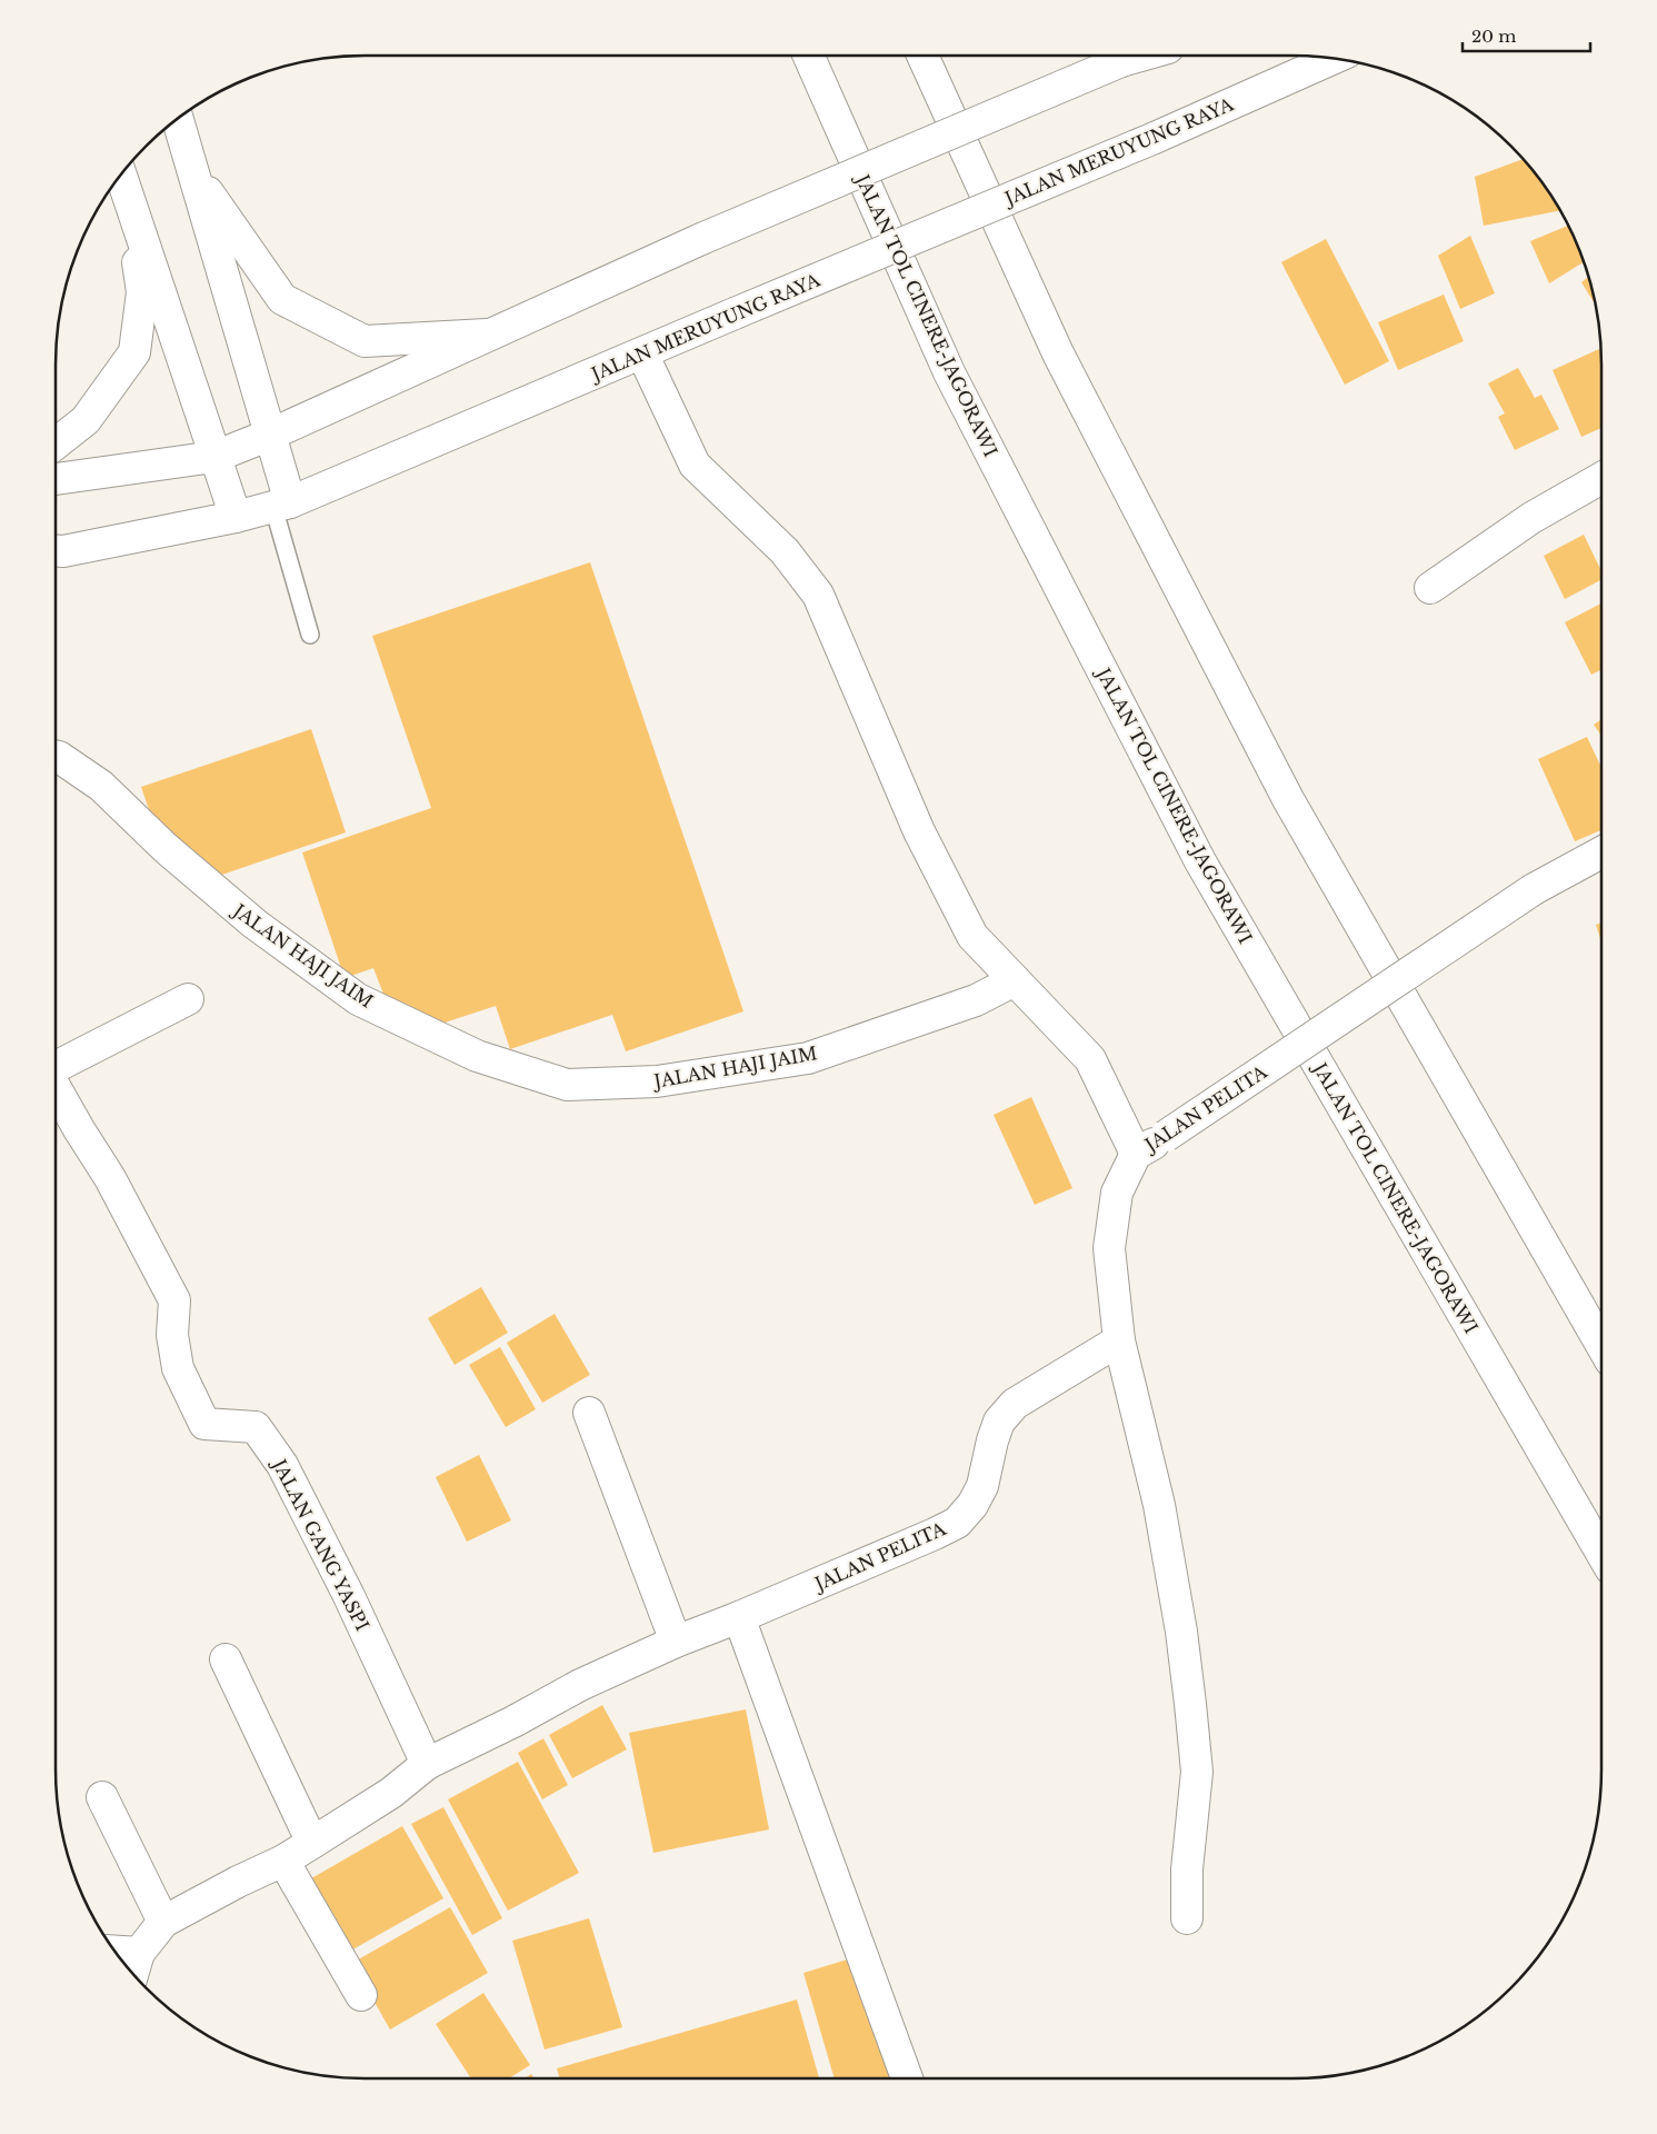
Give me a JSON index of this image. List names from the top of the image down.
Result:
{
  "streets": {
    "main road": [
      "JALAN MERUYUNG RAYA",
      "JALAN TOL CINERE-JAGORAWI",
      "JALAN HAJI JAIM",
      "JALAN PELITA",
      "JALAN GANG YASPI"
    ]
  },
  "crossings": [
    ["JALAN PELITA", "JALAN GANG YASPI"]
  ],
  "scale_bar": "20 m"
}
